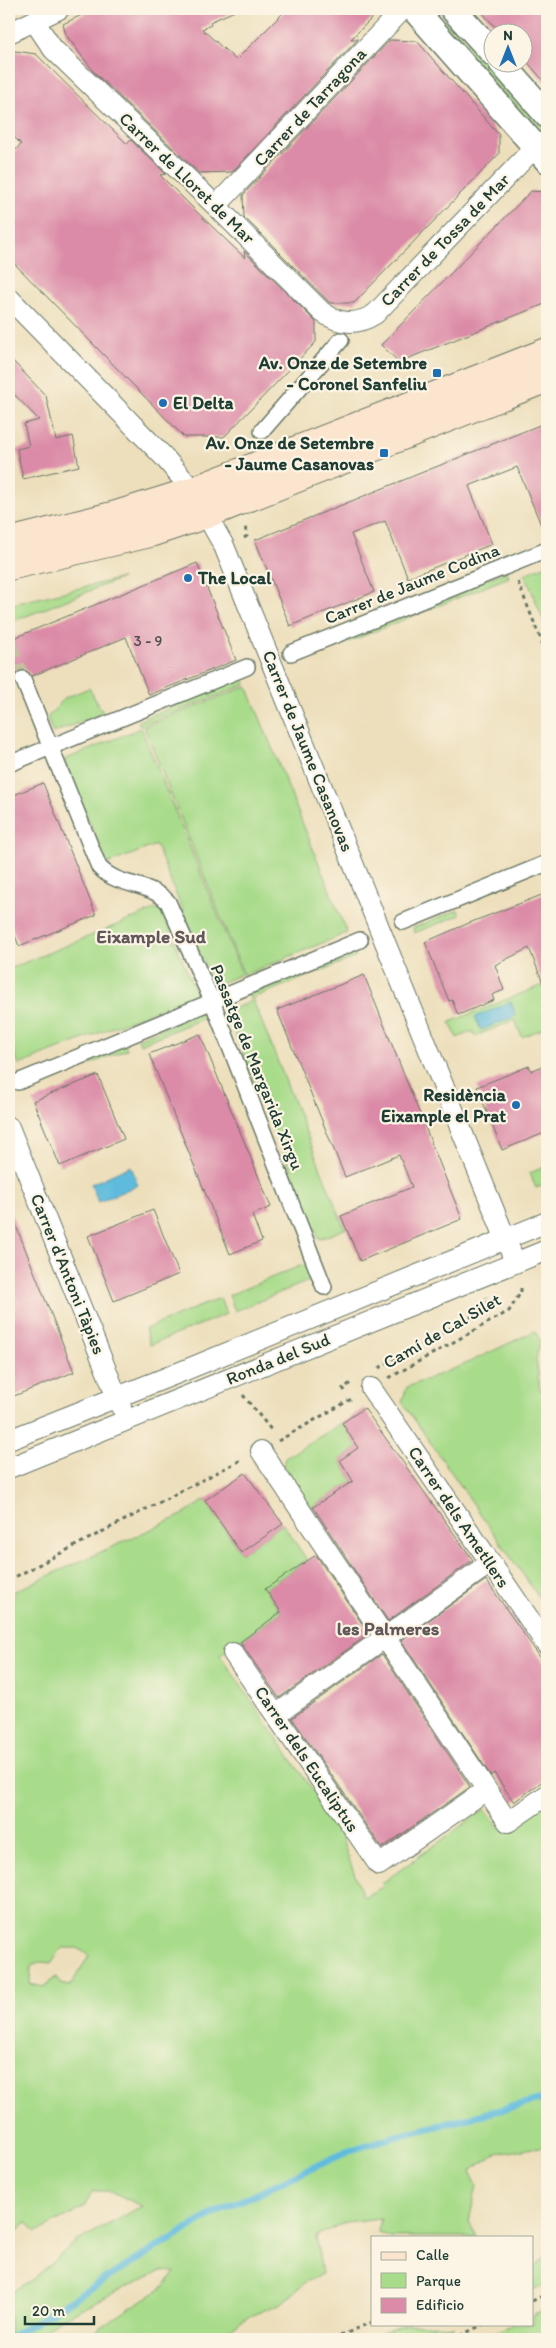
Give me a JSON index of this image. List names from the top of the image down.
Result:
{
  "streets": {
    "street": [
      "Carrer de Tarragona",
      "Carrer de Lloret de Mar",
      "Carrer de Tossa de Mar",
      "Carrer de Jaume Codina",
      "Carrer de Jaume Casanovas",
      "Passatge de Margarida Xirgu",
      "Carrer d'Antoni Tàpies",
      "Ronda del Sud",
      "Carrer dels Ametllers",
      "Carrer dels Eucaliptus"
    ],
    "path": ["Camí de Cal Silet"]
  },
  "crossings": [
    ["Carrer de Tarragona", "Carrer de Lloret de Mar"],
    ["Carrer de Lloret de Mar", "Carrer de Tossa de Mar"],
    ["Carrer de Jaume Casanovas", "Camí de Cal Silet"],
    ["Carrer de Jaume Casanovas", "Ronda del Sud"],
    ["Carrer d'Antoni Tàpies", "Ronda del Sud"],
    ["Camí de Cal Silet", "Ronda del Sud"],
    ["Camí de Cal Silet", "Carrer dels Ametllers"]
  ],
  "districts": ["Eixample Sud", "les Palmeres"],
  "places": {
    "transit": ["Av. Onze de Setembre - Coronel Sanfeliu", "Av. Onze de Setembre - Jaume Casanovas"],
    "other": ["El Delta", "The Local", "Residència Eixample el Prat"]
  },
  "house_numbers": ["3 - 9"],
  "legend": ["Calle", "Parque", "Edificio"],
  "scale_bar": "20 m",
  "north": "top"
}
